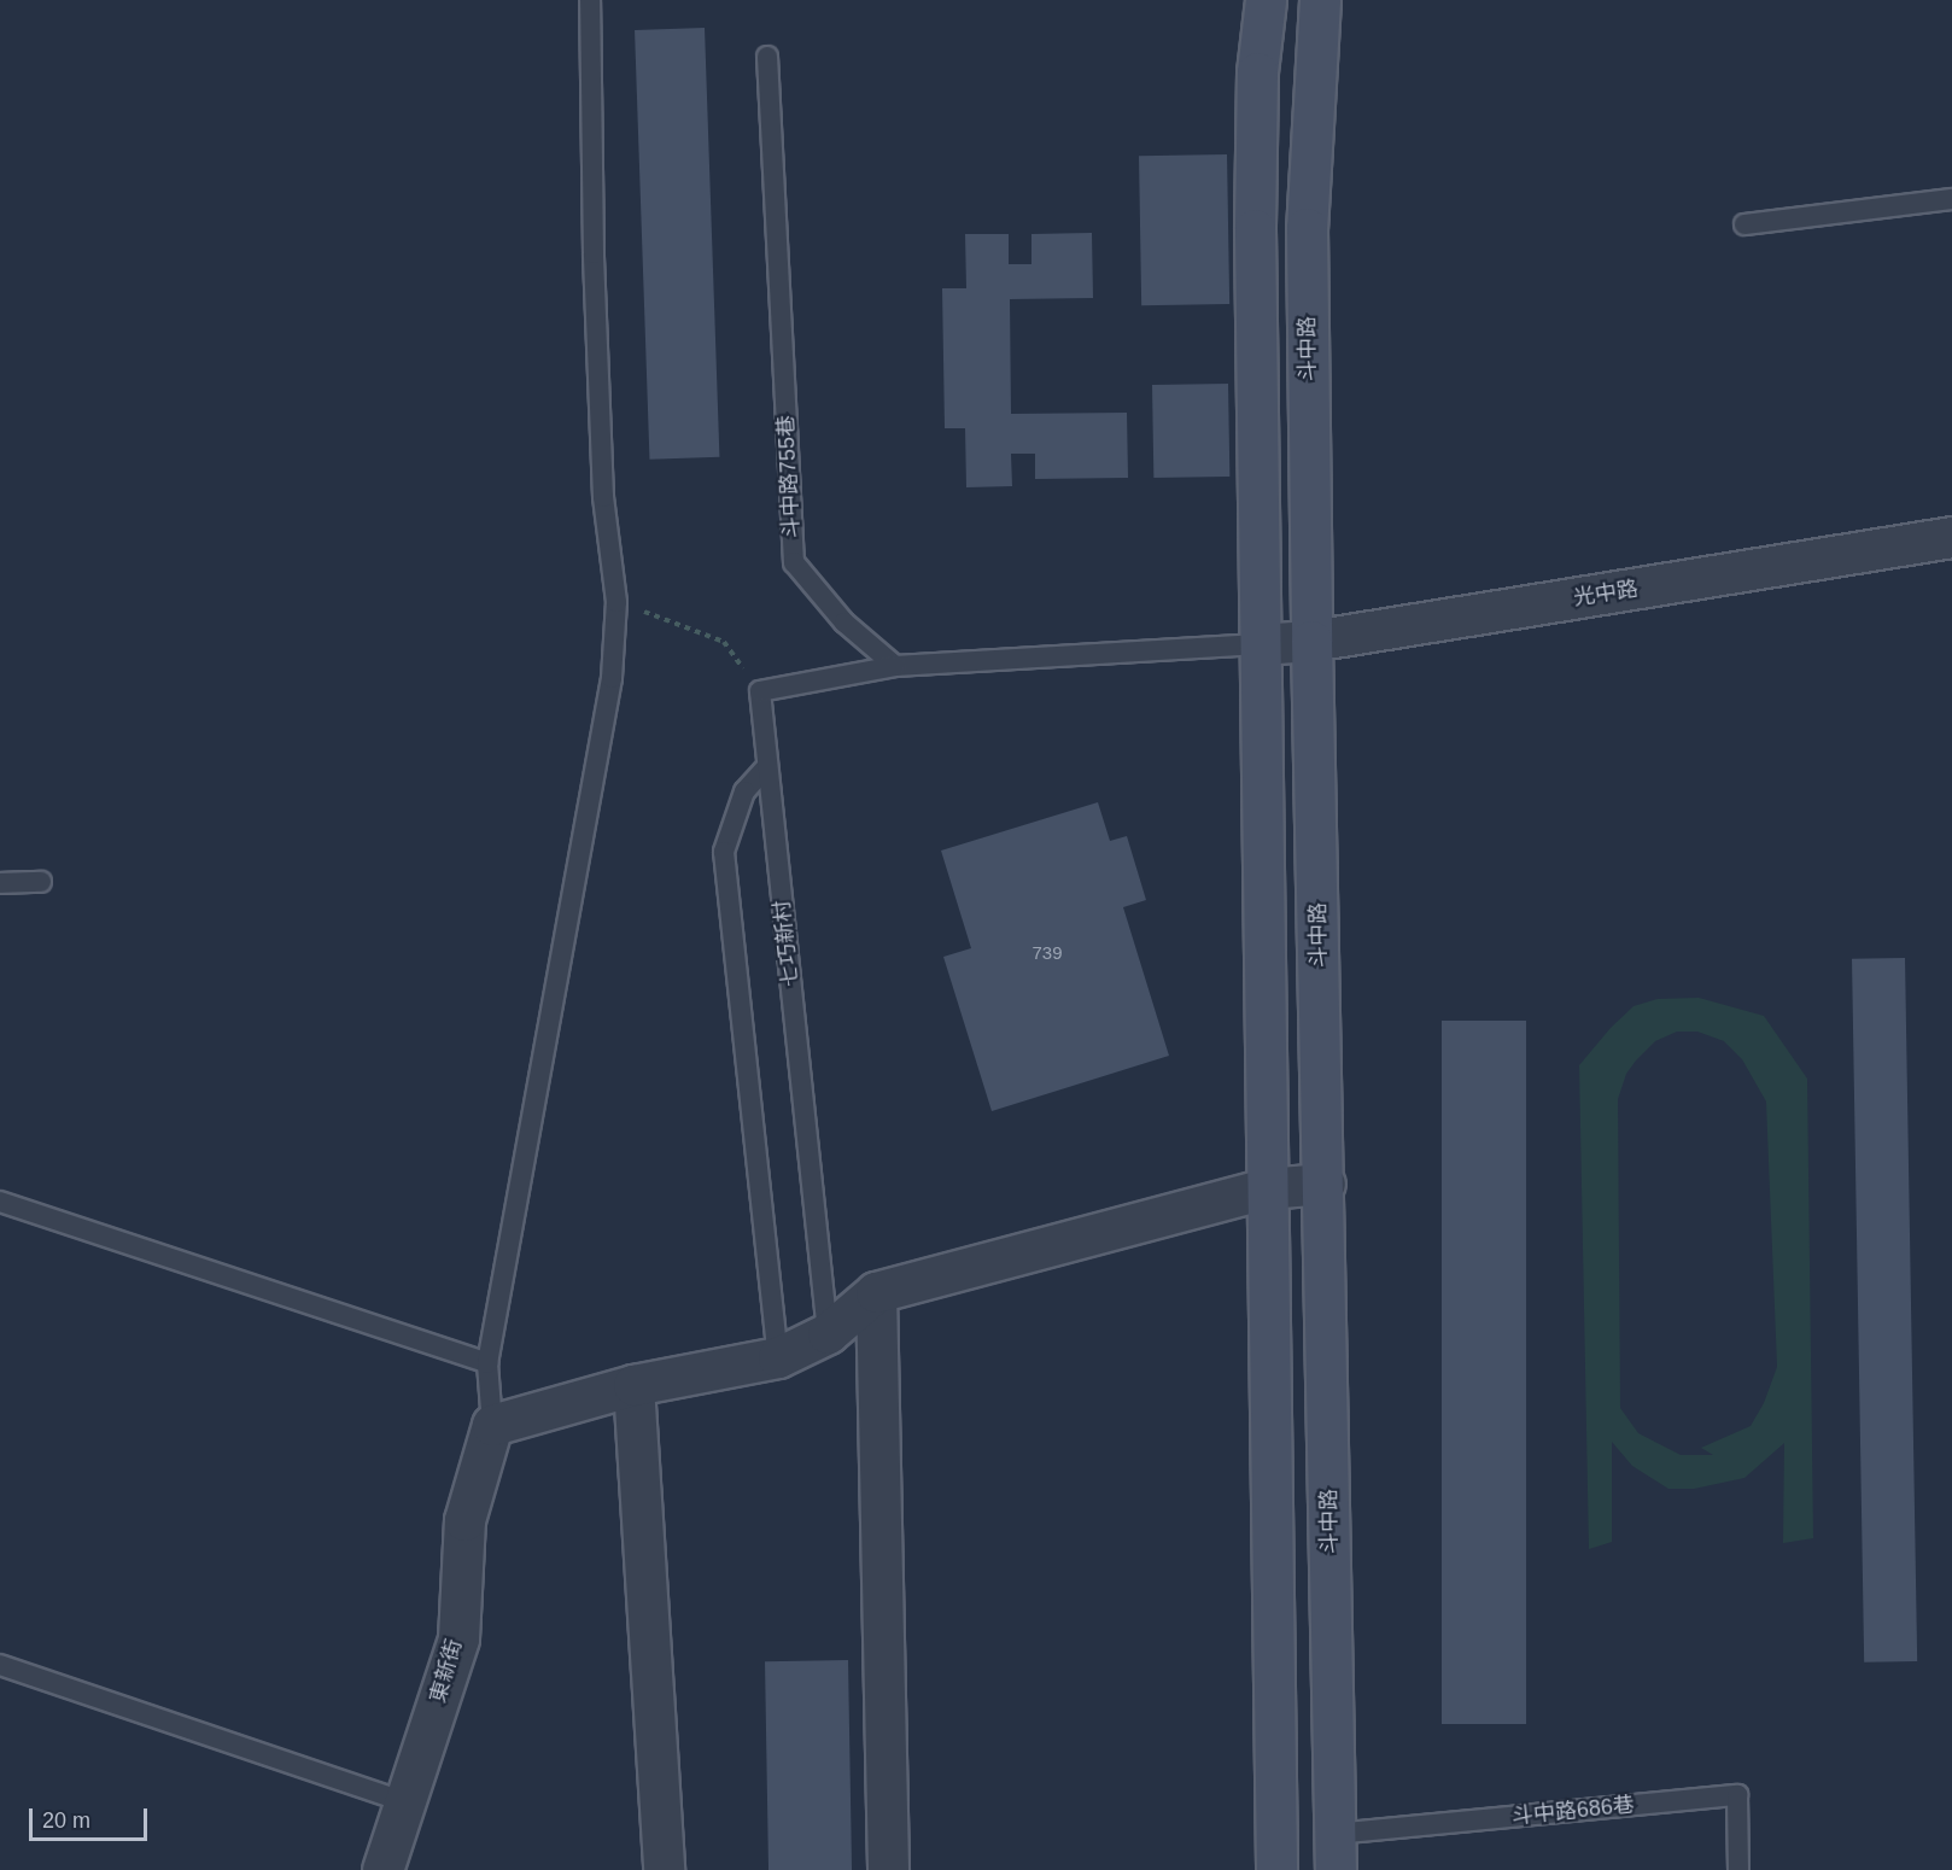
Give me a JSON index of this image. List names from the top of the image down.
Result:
{
  "streets": {
    "main road": ["斗中路"],
    "street": ["光中路", "東新街"],
    "lane": ["斗中路755巷", "七巧新村", "斗中路686巷"]
  },
  "crossings": [
    ["斗中路", "光中路"],
    ["斗中路", "斗中路686巷"]
  ],
  "house_numbers": ["739"],
  "scale_bar": "20 m"
}
